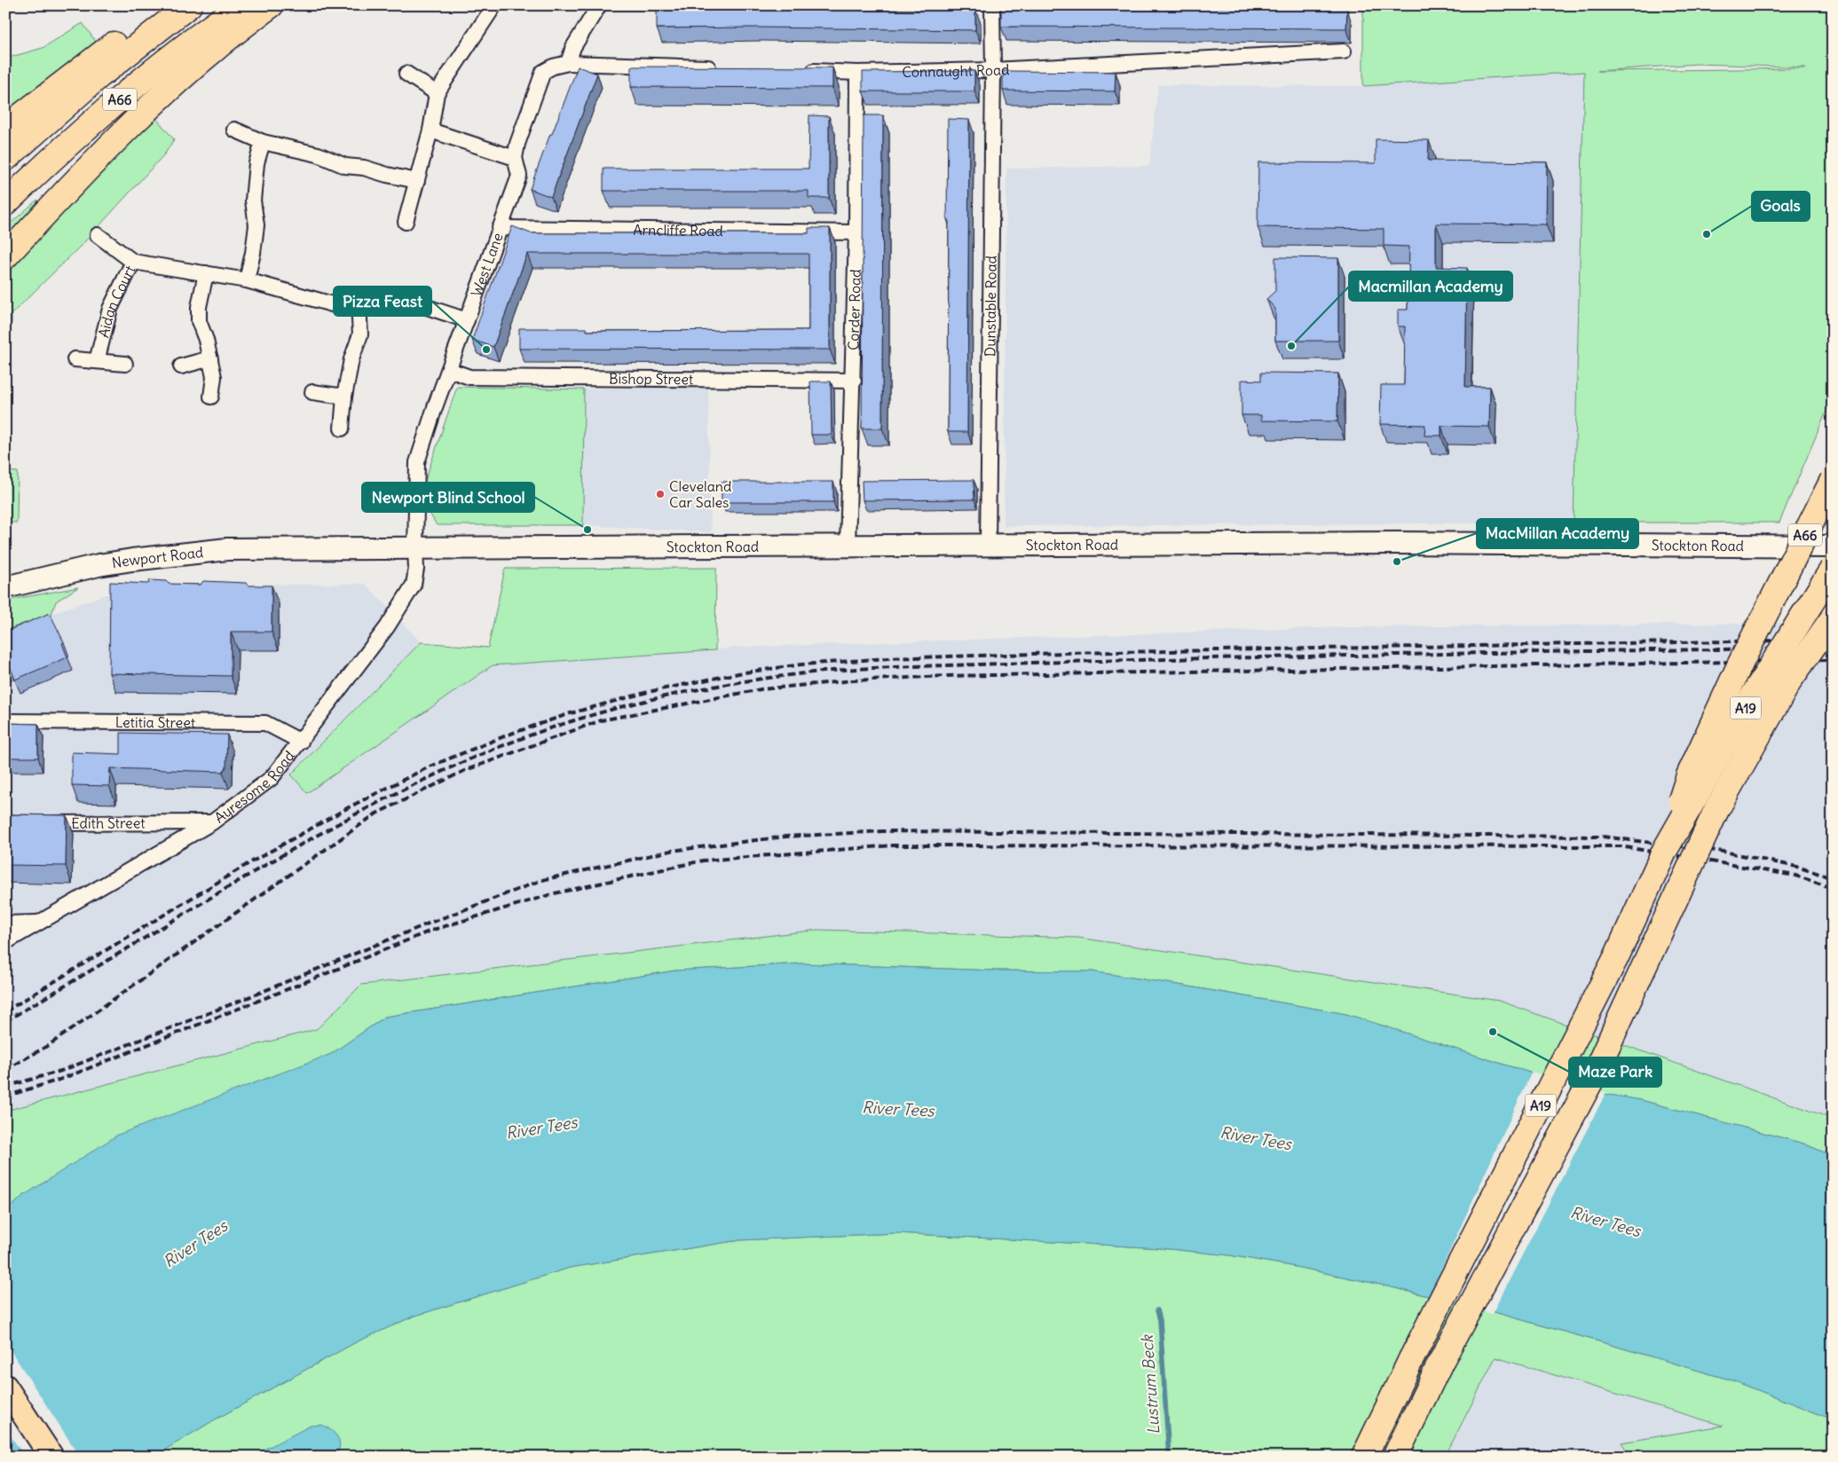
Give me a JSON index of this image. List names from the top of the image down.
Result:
{
  "streets": {
    "highway": ["A66", "A19"],
    "main road": ["Stockton Road", "Newport Road"],
    "street": [
      "Connaught Road",
      "Arncliffe Road",
      "West Lane",
      "Aidan Court",
      "Dunstable Road",
      "Corder Road",
      "Bishop Street",
      "Letitia Street",
      "Ayresome Road",
      "Edith Street"
    ]
  },
  "crossings": [
    ["Connaught Road", "Dunstable Road"],
    ["Connaught Road", "Corder Road"],
    ["A66", "A19"],
    ["Arncliffe Road", "West Lane"],
    ["Arncliffe Road", "Corder Road"],
    ["West Lane", "Aidan Court"],
    ["West Lane", "Bishop Street"],
    ["West Lane", "Stockton Road"],
    ["West Lane", "Ayresome Road"],
    ["Dunstable Road", "Stockton Road"],
    ["Corder Road", "Bishop Street"],
    ["Corder Road", "Stockton Road"],
    ["Stockton Road", "Newport Road"],
    ["Stockton Road", "Ayresome Road"],
    ["Letitia Street", "Ayresome Road"],
    ["Ayresome Road", "Edith Street"]
  ],
  "water": ["River Tees", "Lustrum Beck"],
  "places": [
    "Goals",
    "Macmillan Academy",
    "Pizza Feast",
    "Cleveland Car Sales",
    "Newport Blind School",
    "MacMillan Academy",
    "Maze Park"
  ]
}
